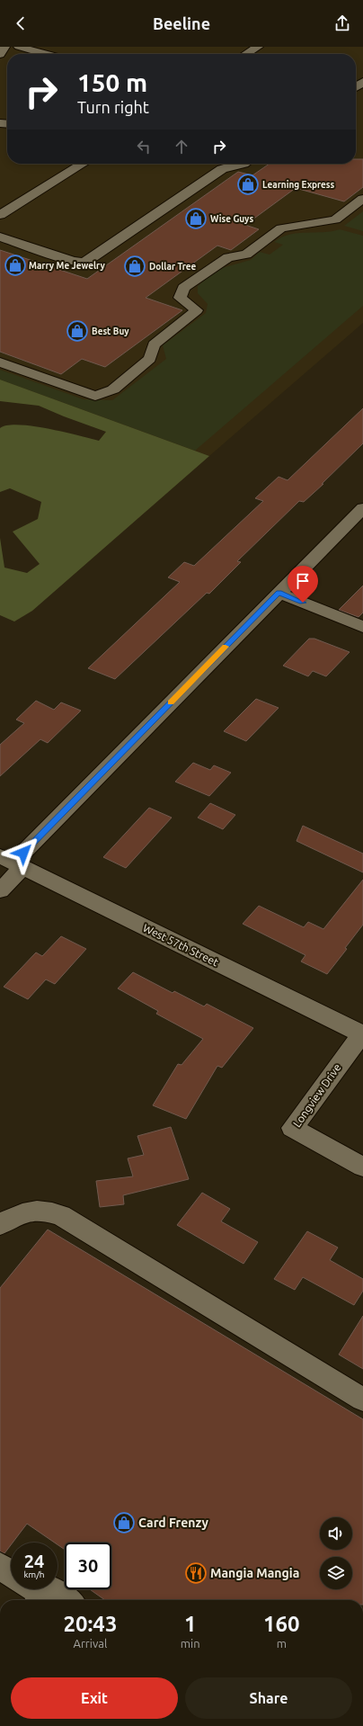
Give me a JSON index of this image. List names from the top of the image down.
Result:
{
  "streets": {
    "street": ["West 57th Street", "Longview Drive"]
  },
  "crossings": [
    ["West 57th Street", "Longview Drive"]
  ],
  "places": {
    "shop": [
      "Learning Express",
      "Wise Guys",
      "Marry Me Jewelry",
      "Dollar Tree",
      "Best Buy",
      "Card Frenzy"
    ],
    "restaurant": ["Mangia Mangia"]
  },
  "page": {
    "header": "Beeline",
    "turn": ["150 m", "Turn right"],
    "speed": "24 km/h",
    "limit": "30",
    "eta": [
      "20:43",
      "Arrival",
      "1",
      "min",
      "160",
      "m"
    ],
    "buttons": ["Exit", "Share"]
  }
}
